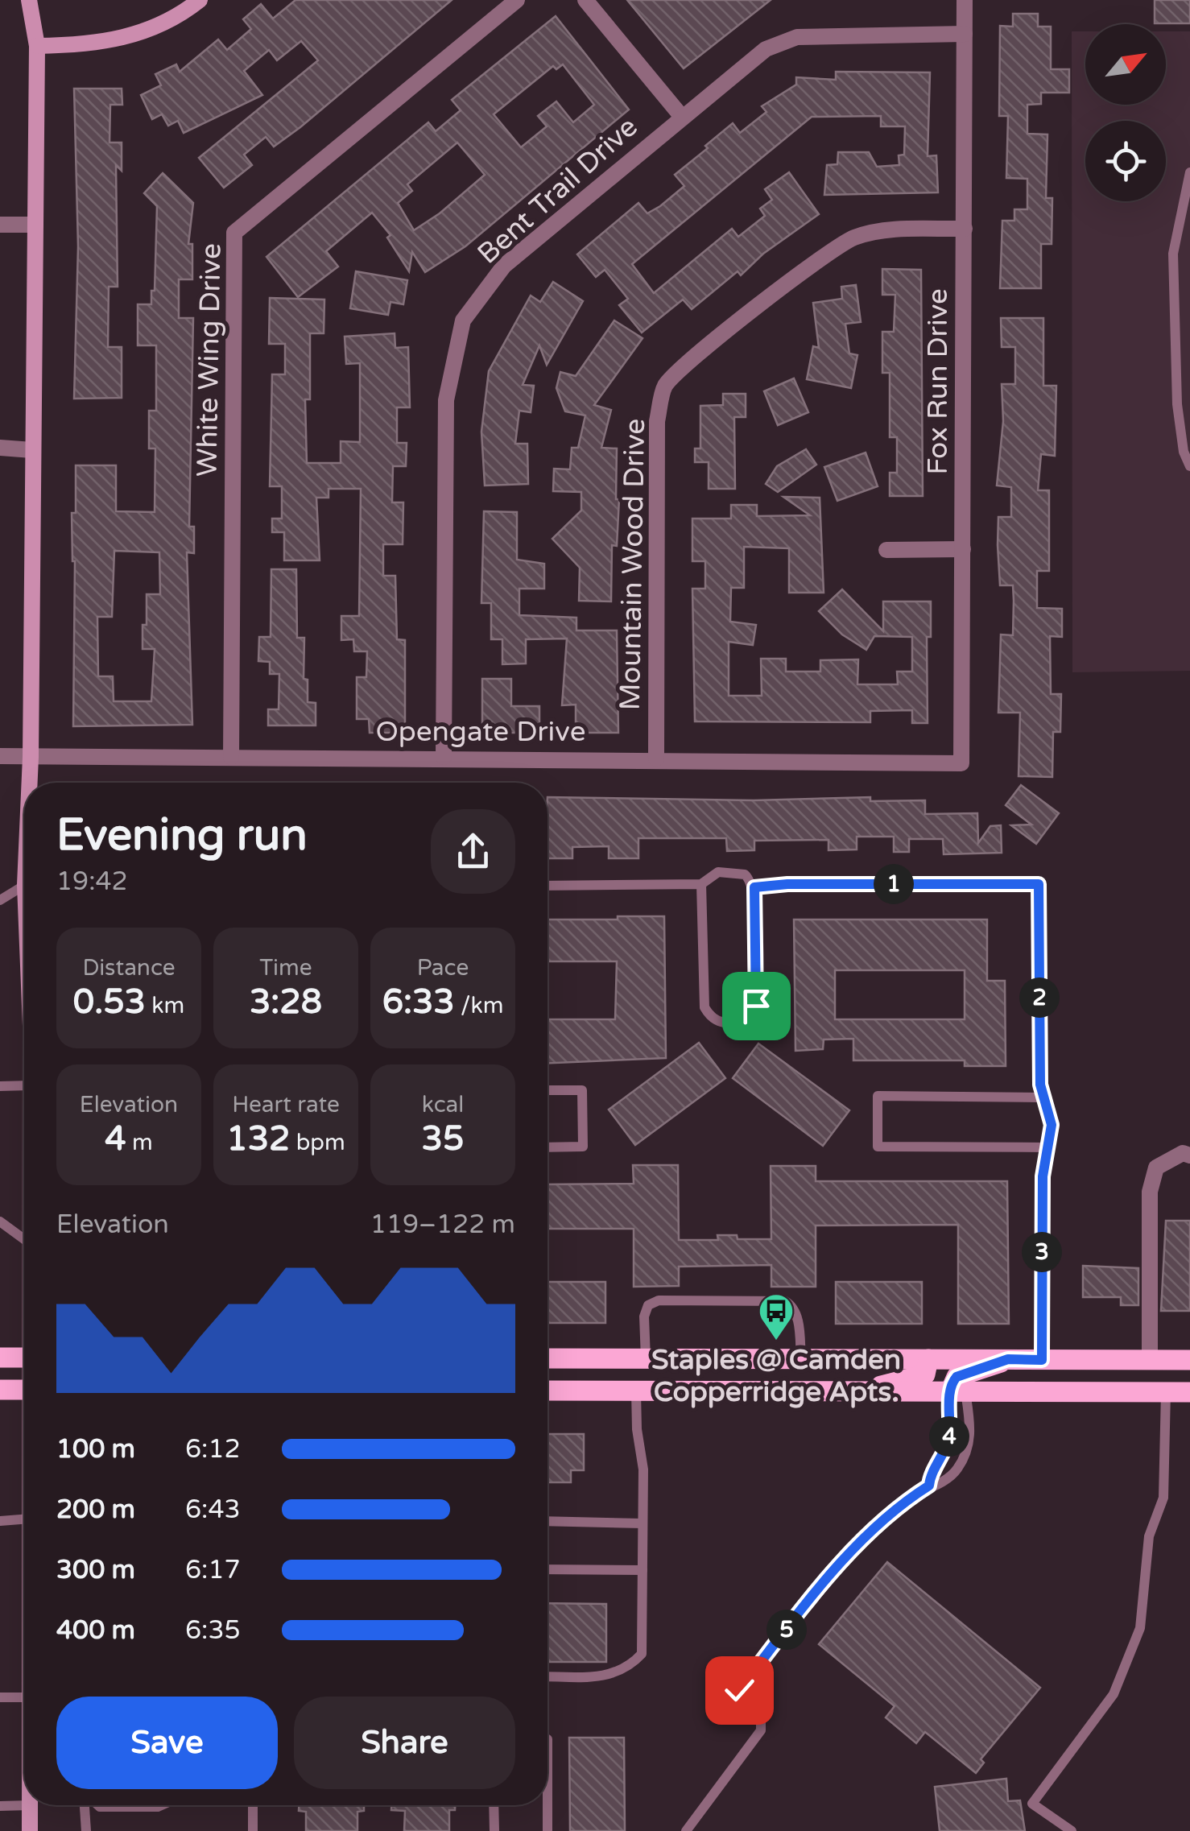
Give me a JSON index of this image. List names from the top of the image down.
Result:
{
  "streets": {
    "street": [
      "Bent Trail Drive",
      "White Wing Drive",
      "Fox Run Drive",
      "Mountain Wood Drive",
      "Opengate Drive"
    ]
  },
  "crossings": [
    ["Bent Trail Drive", "Fox Run Drive"],
    ["Bent Trail Drive", "Opengate Drive"],
    ["White Wing Drive", "Opengate Drive"],
    ["Fox Run Drive", "Mountain Wood Drive"],
    ["Fox Run Drive", "Opengate Drive"],
    ["Mountain Wood Drive", "Opengate Drive"]
  ],
  "places": {
    "bus stop": ["Staples @ Camden Copperridge Apts."]
  },
  "north": "top right",
  "page": {
    "heading": ["Evening run", "19:42"],
    "pins": [
      "1",
      "2",
      "3",
      "4",
      "5"
    ],
    "stats": [
      ["Distance", "0.53 km"],
      ["Time", "3:28"],
      ["Pace", "6:33 /km"],
      ["Elevation", "4 m"],
      ["Heart rate", "132 bpm"],
      ["kcal", "35"]
    ],
    "chart": ["Elevation", "119–122 m"],
    "list": [
      {
        "name": "100 m",
        "note": "6:12"
      },
      {
        "name": "200 m",
        "note": "6:43"
      },
      {
        "name": "300 m",
        "note": "6:17"
      },
      {
        "name": "400 m",
        "note": "6:35"
      }
    ],
    "buttons": ["Save", "Share"]
  }
}
